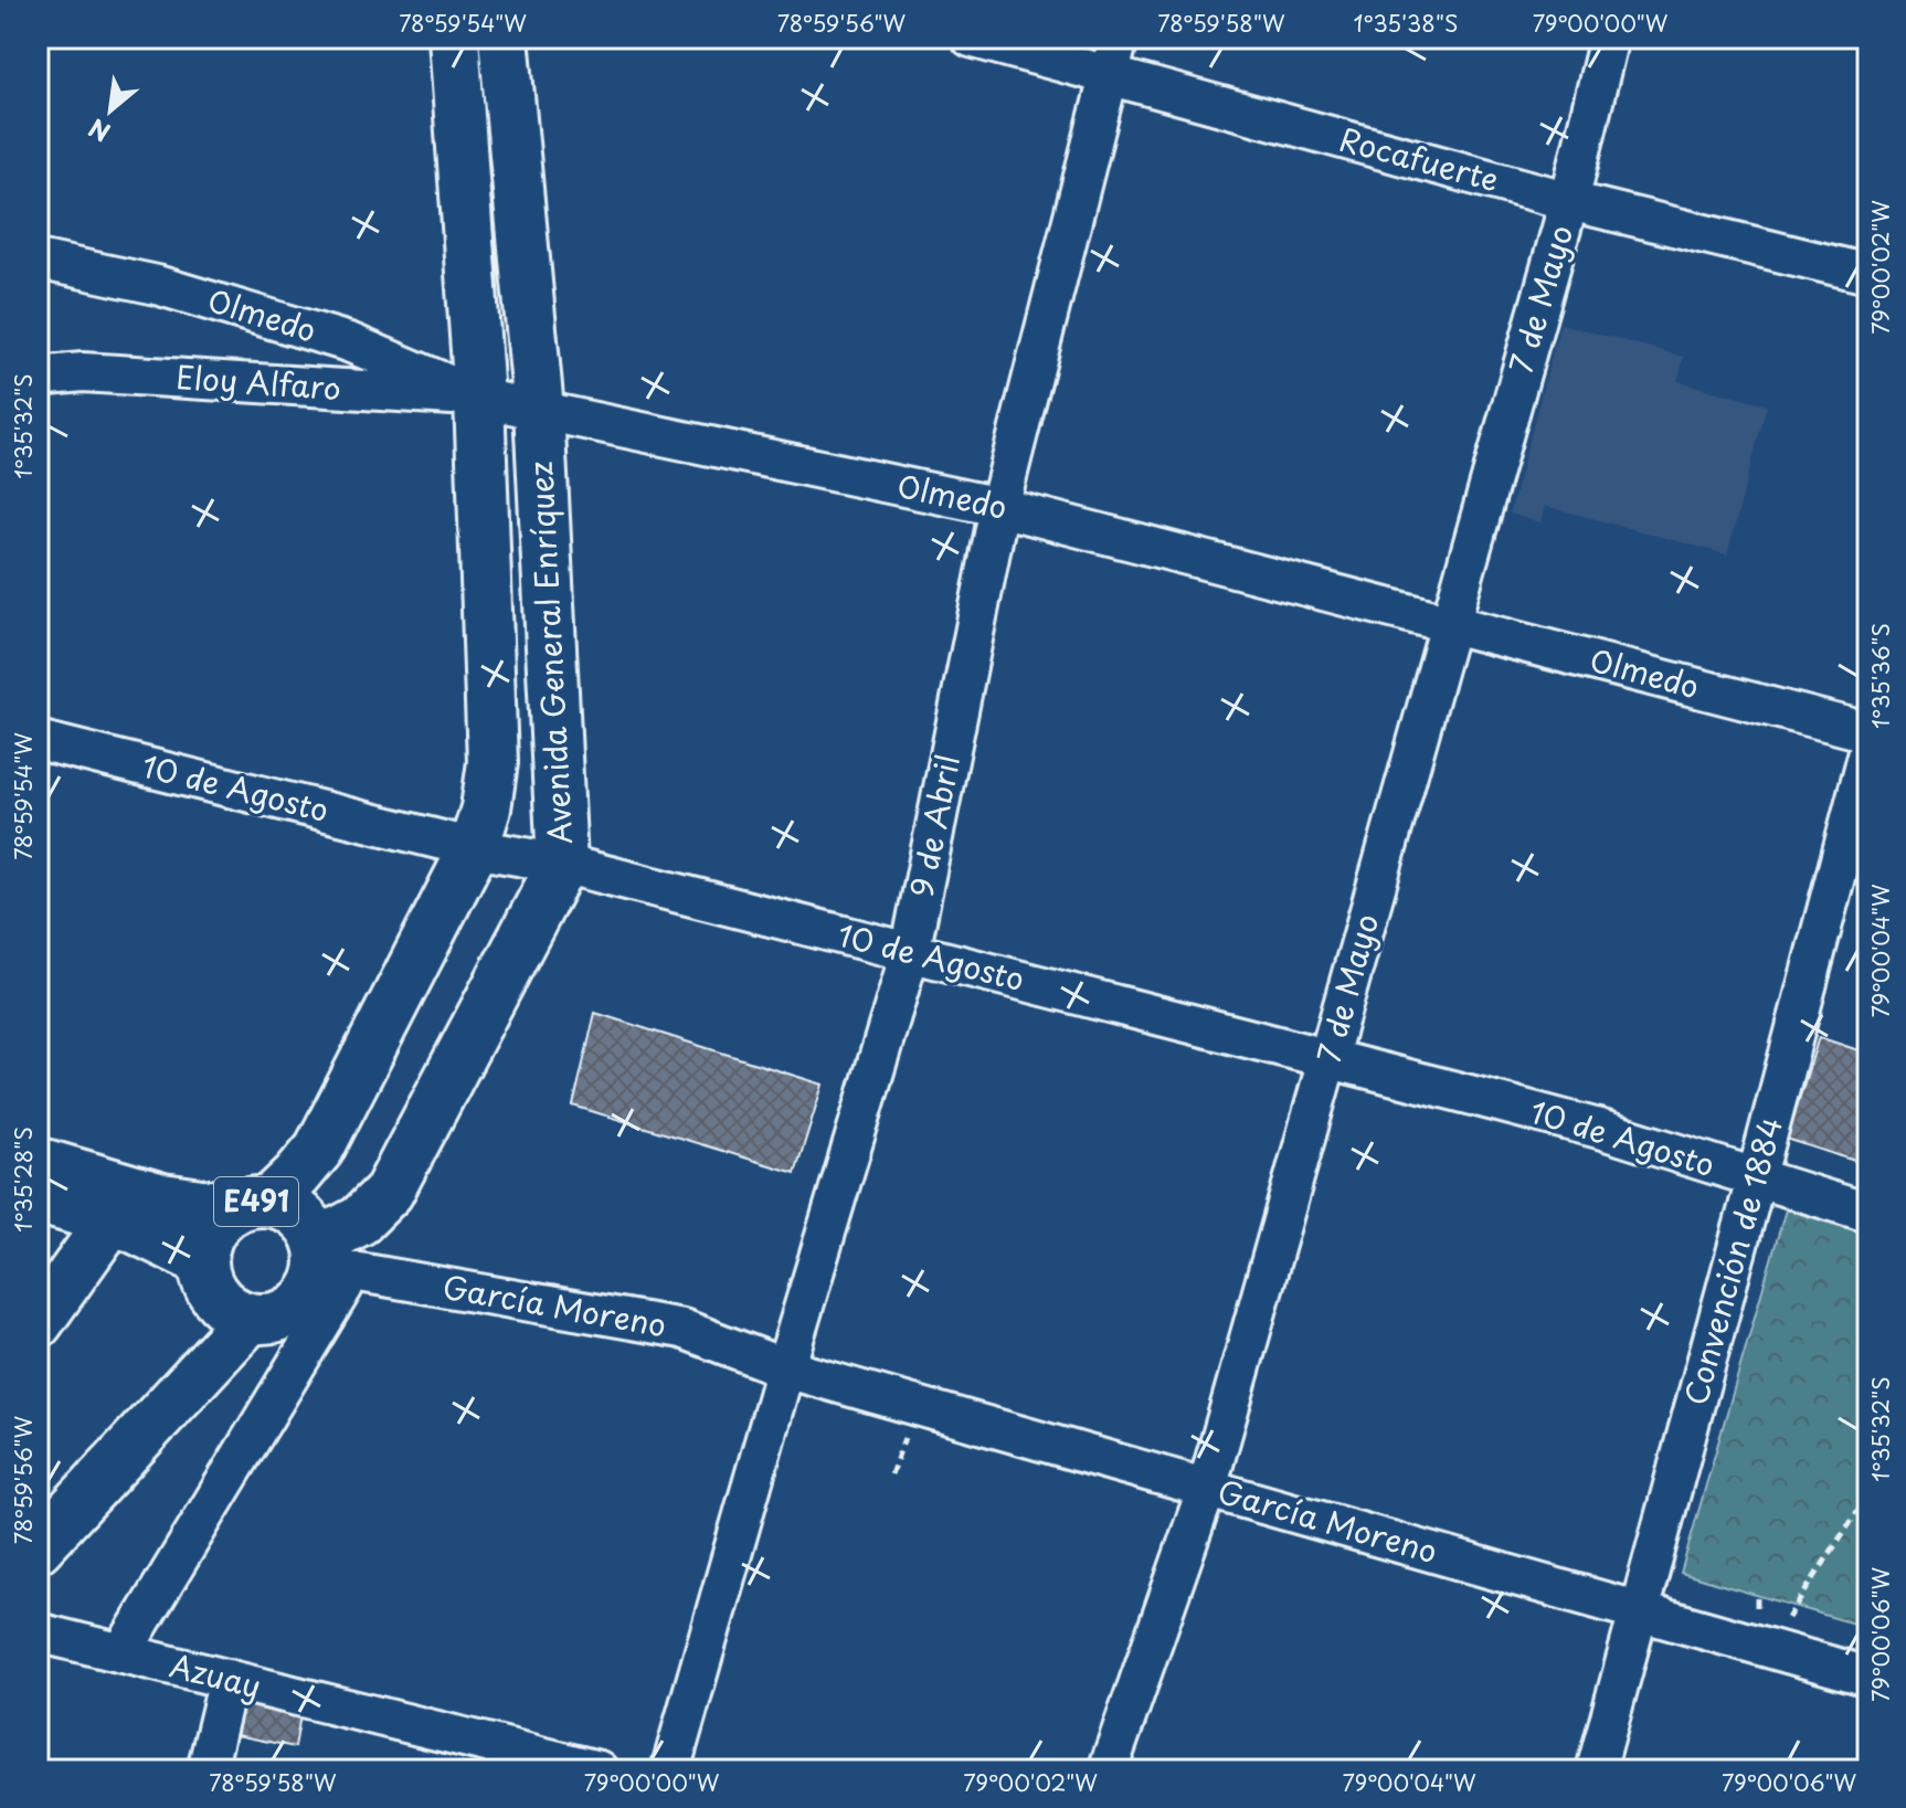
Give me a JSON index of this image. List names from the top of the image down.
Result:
{
  "streets": {
    "main road": ["Avenida General Enríquez", "E491"],
    "street": [
      "Rocafuerte",
      "7 de Mayo",
      "Olmedo",
      "Eloy Alfaro",
      "10 de Agosto",
      "9 de Abril",
      "Convención de 1884",
      "García Moreno",
      "Azuay"
    ]
  },
  "crossings": [
    ["Rocafuerte", "7 de Mayo"],
    ["Rocafuerte", "9 de Abril"],
    ["7 de Mayo", "Olmedo"],
    ["7 de Mayo", "10 de Agosto"],
    ["7 de Mayo", "García Moreno"],
    ["Olmedo", "Eloy Alfaro"],
    ["Olmedo", "Avenida General Enríquez"],
    ["Olmedo", "9 de Abril"],
    ["Eloy Alfaro", "Avenida General Enríquez"],
    ["Avenida General Enríquez", "10 de Agosto"],
    ["Avenida General Enríquez", "E491"],
    ["Avenida General Enríquez", "García Moreno"],
    ["10 de Agosto", "9 de Abril"],
    ["10 de Agosto", "Convención de 1884"],
    ["9 de Abril", "García Moreno"],
    ["E491", "García Moreno"],
    ["Convención de 1884", "García Moreno"]
  ],
  "north": "bottom left",
  "coordinates": [
    "78°59'54\"W",
    "78°59'56\"W",
    "78°59'58\"W",
    "1°35'38\"S",
    "79°00'00\"W",
    "79°00'02\"W",
    "1°35'32\"S",
    "1°35'36\"S",
    "79°00'04\"W",
    "1°35'28\"S",
    "79°00'06\"W"
  ]
}
